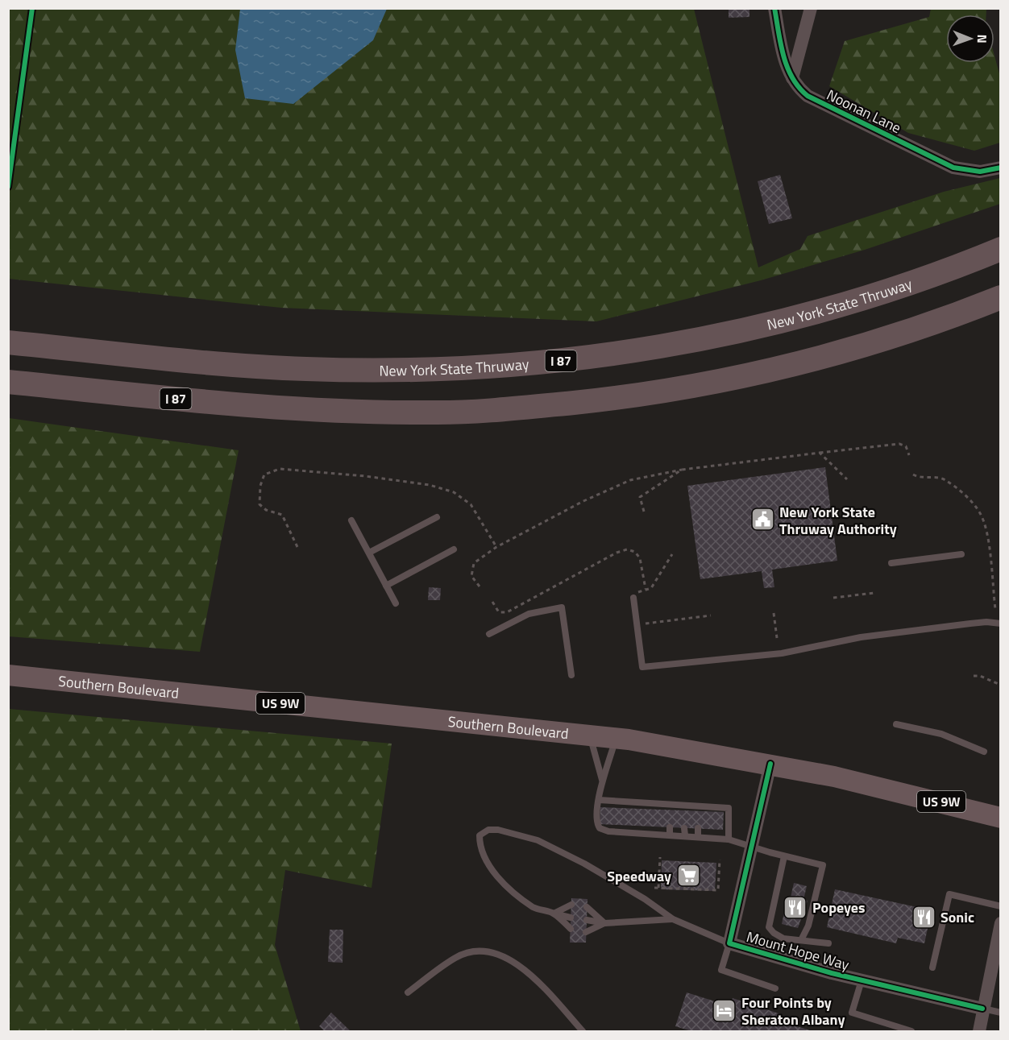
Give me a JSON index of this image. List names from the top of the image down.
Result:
{
  "streets": {
    "highway": ["New York State Thruway", "I 87"],
    "main road": ["Southern Boulevard", "US 9W"],
    "street": ["Noonan Lane", "Mount Hope Way"]
  },
  "crossings": [
    ["Southern Boulevard", "Mount Hope Way"]
  ],
  "places": {
    "public building": ["New York State Thruway Authority"],
    "supermarket": ["Speedway"],
    "restaurant": ["Popeyes", "Sonic"],
    "hotel": ["Four Points by Sheraton Albany"]
  },
  "north": "right"
}
